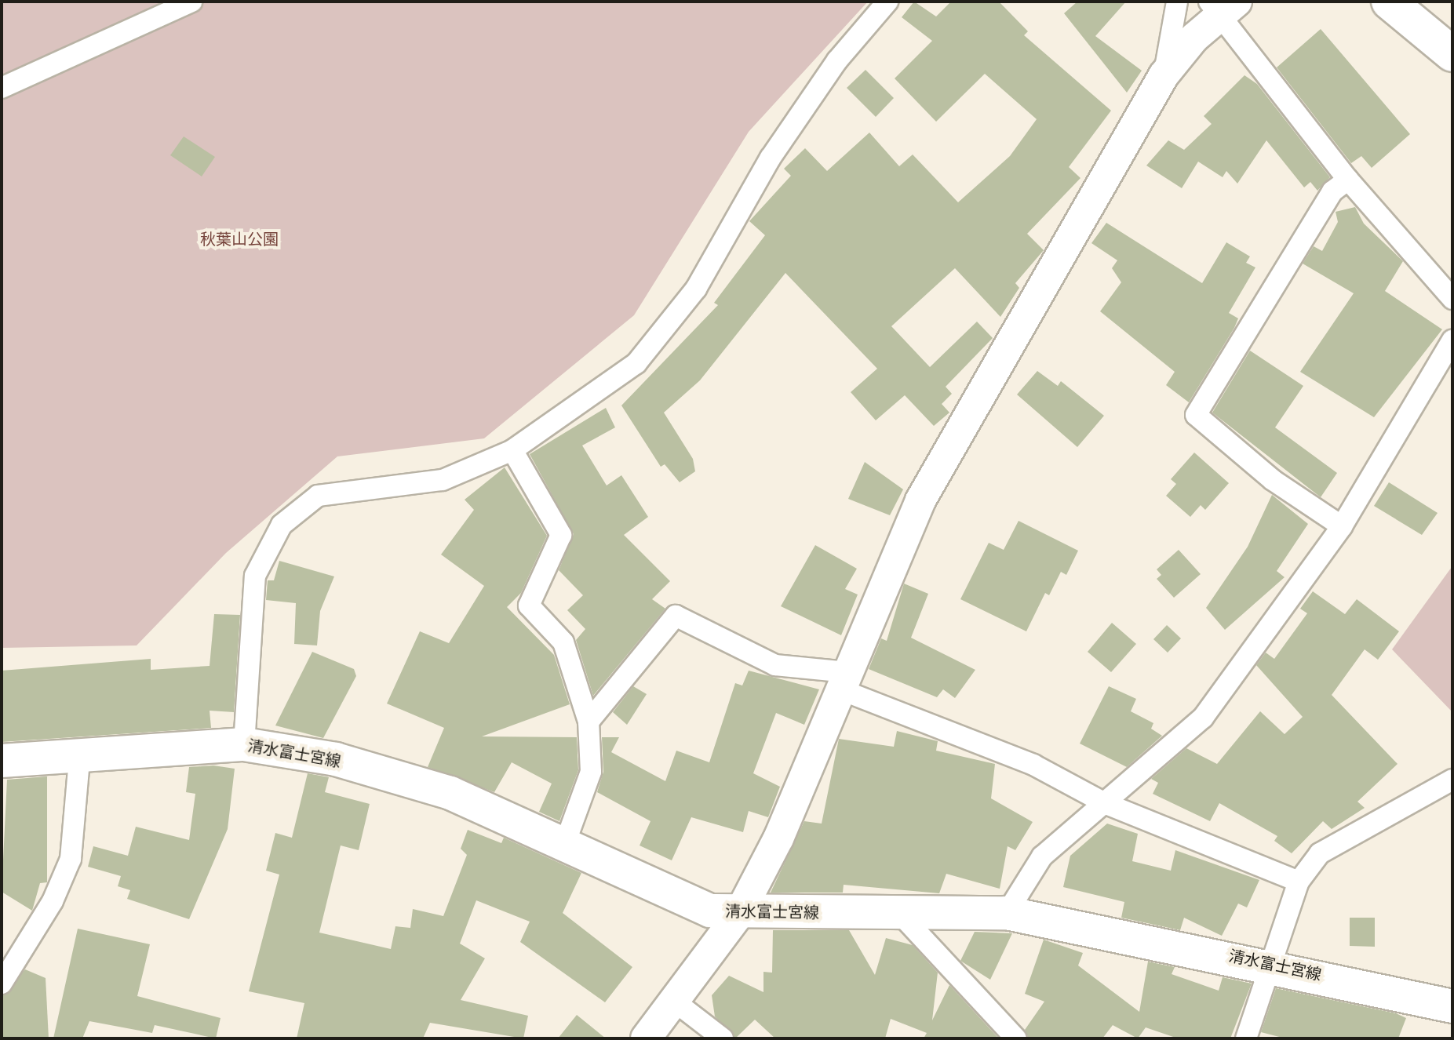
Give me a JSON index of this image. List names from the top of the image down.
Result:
{
  "streets": {
    "main road": ["清水富士宮線"]
  },
  "parks": ["秋葉山公園"]
}
